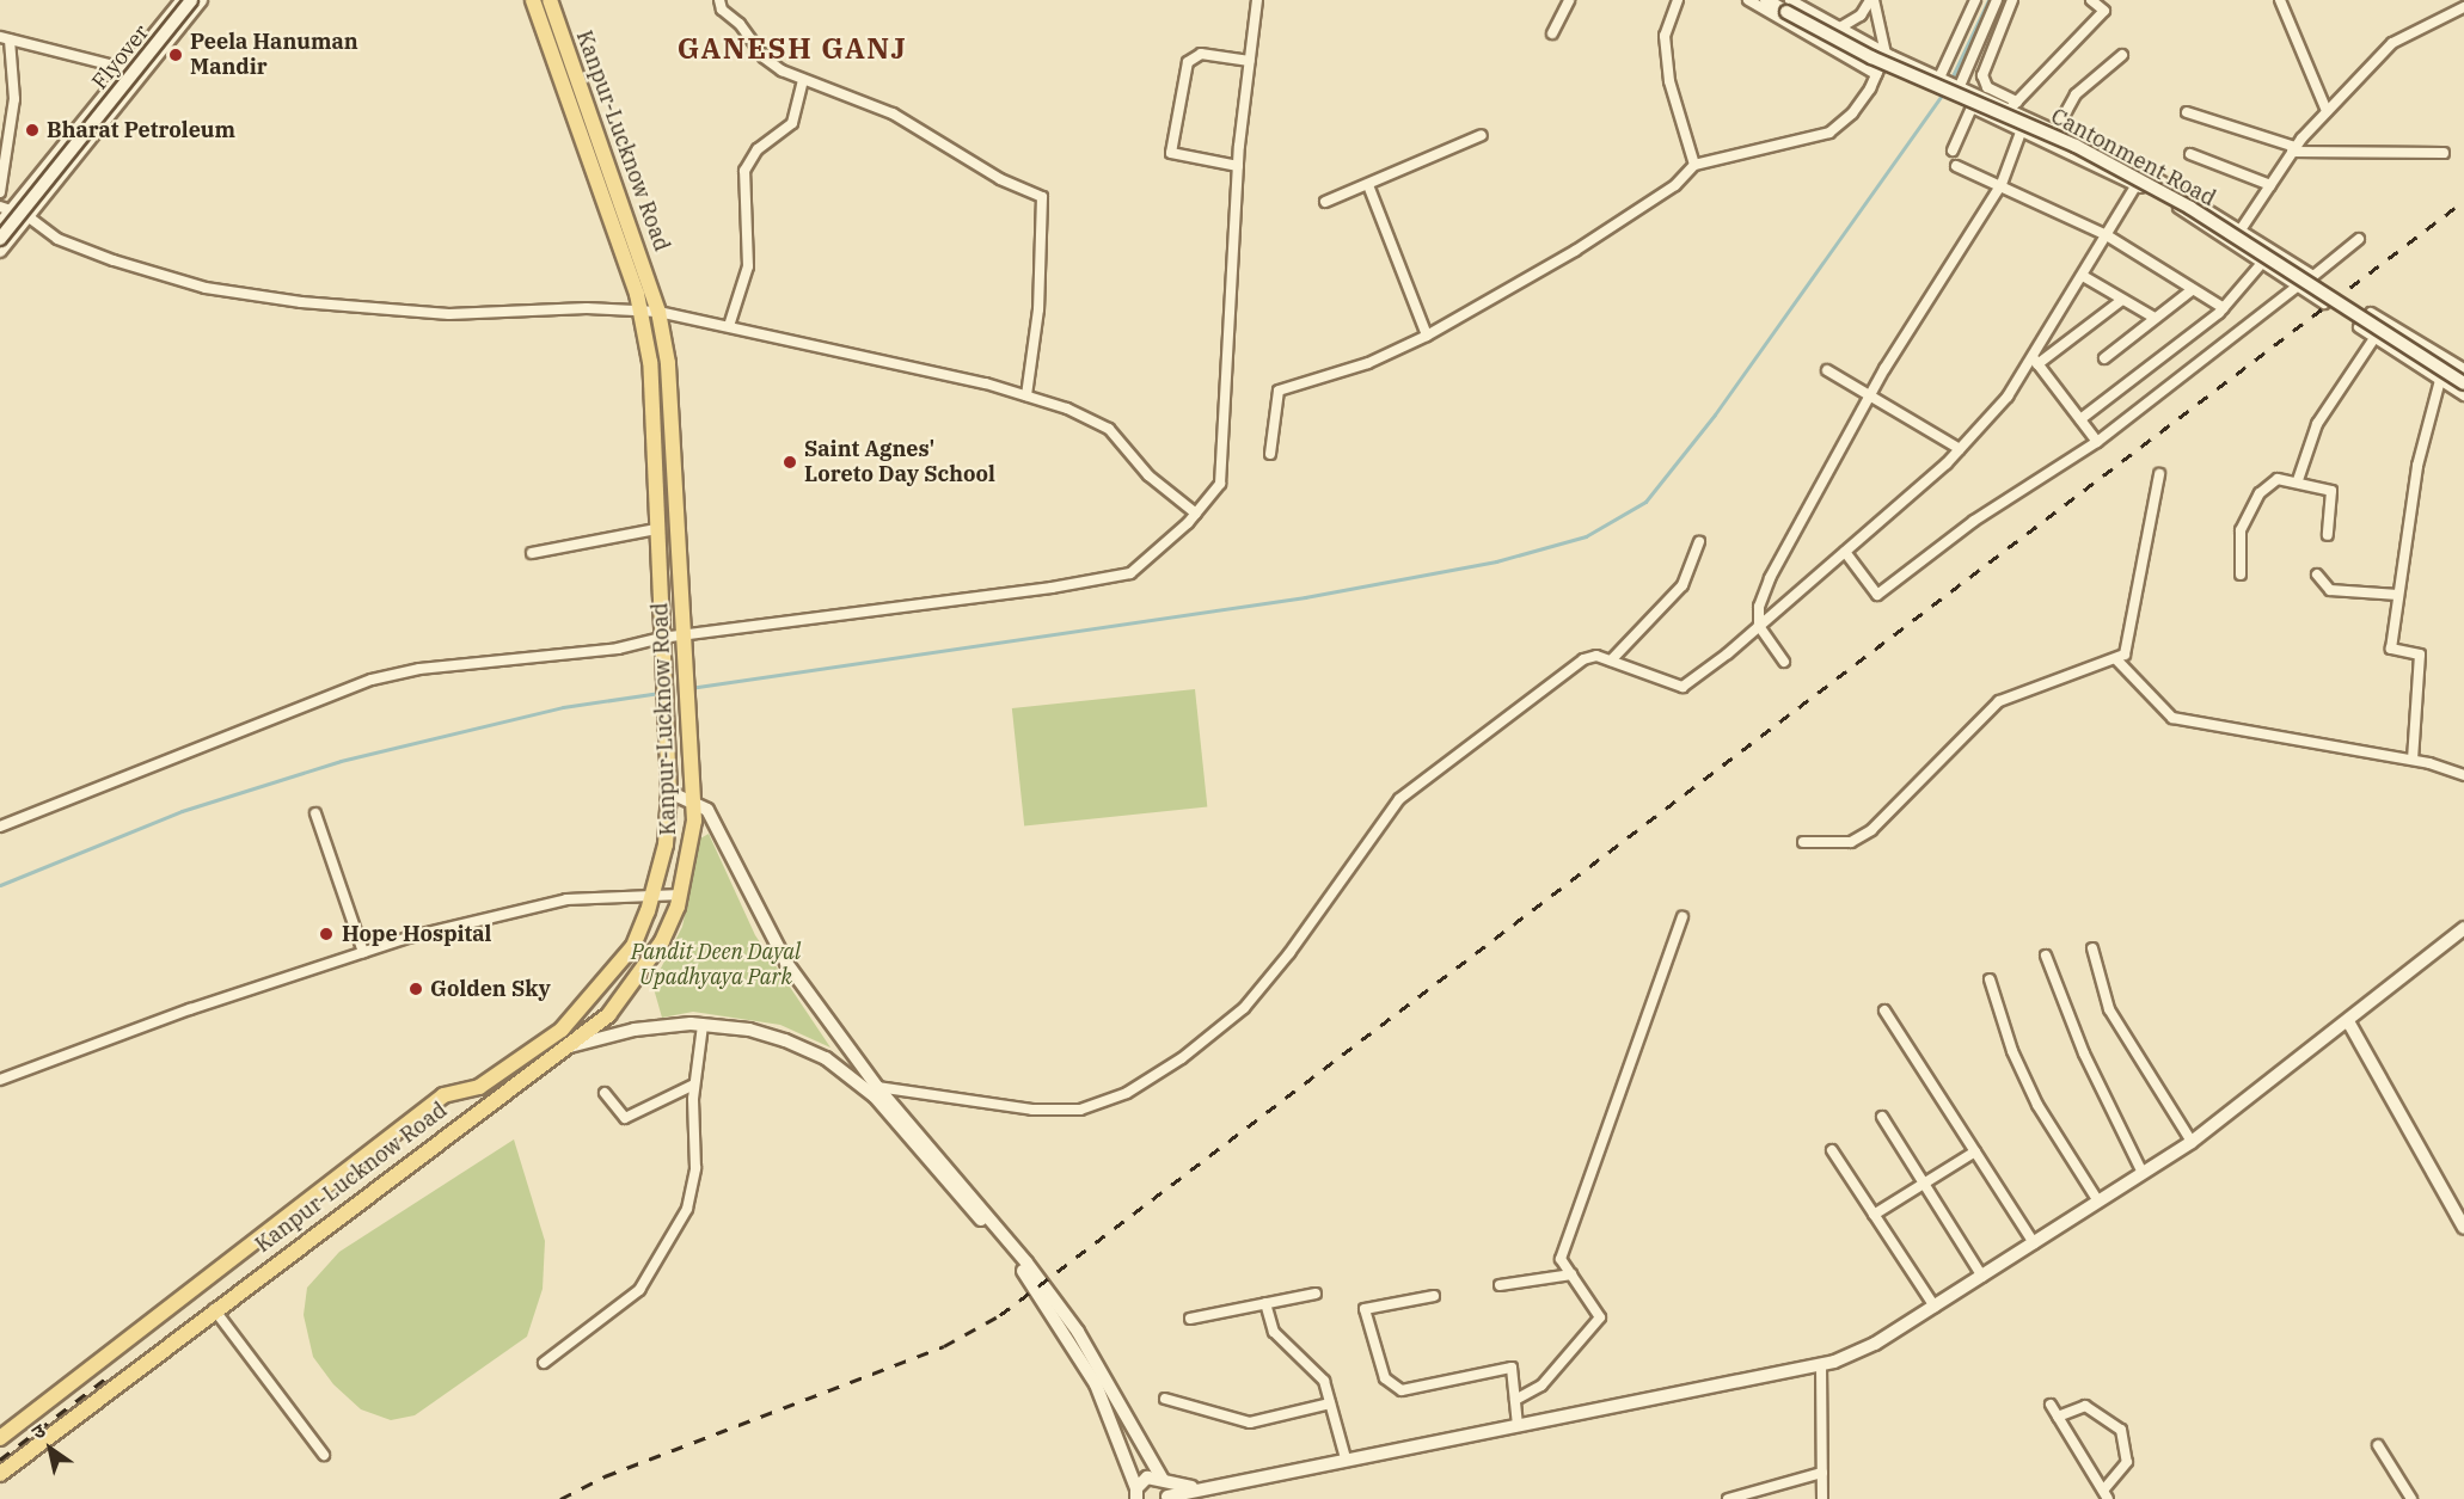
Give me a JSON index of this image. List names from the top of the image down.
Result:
{
  "streets": {
    "main road": ["Flyover", "Kanpur-Lucknow Road", "Cantonment Road"]
  },
  "districts": ["GANESH GANJ"],
  "parks": ["Pandit Deen Dayal Upadhyaya Park"],
  "places": [
    "Peela Hanuman Mandir",
    "Bharat Petroleum",
    "Saint Agnes' Loreto Day School",
    "Hope Hospital",
    "Golden Sky"
  ],
  "north": "top left"
}
